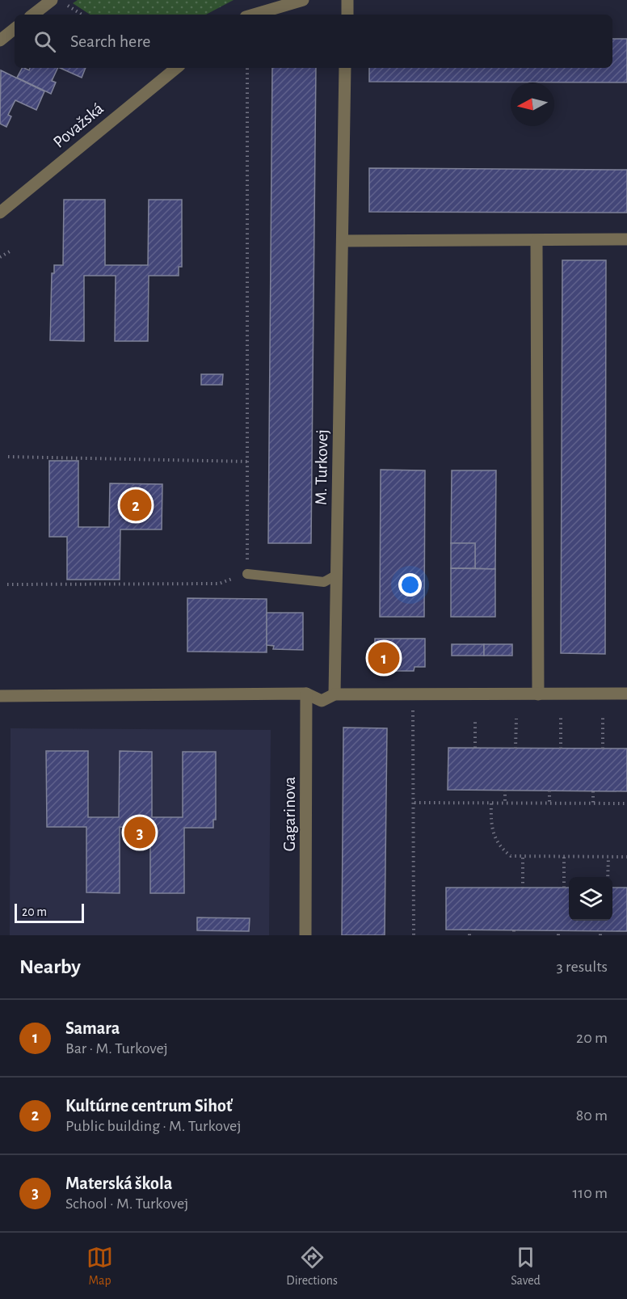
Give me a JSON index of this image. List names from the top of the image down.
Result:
{
  "streets": {
    "street": ["Považská", "M. Turkovej", "Gagarinova"]
  },
  "scale_bar": "20 m",
  "north": "left",
  "page": {
    "search": "Search here",
    "pins": ["2", "1", "3"],
    "scale": "20 m",
    "heading": ["Nearby", "3 results"],
    "list": [
      {
        "mark": "1",
        "name": "Samara",
        "note": "Bar · M. Turkovej",
        "value": "20 m"
      },
      {
        "mark": "2",
        "name": "Kultúrne centrum Sihoť",
        "note": "Public building · M. Turkovej",
        "value": "80 m"
      },
      {
        "mark": "3",
        "name": "Materská škola",
        "note": "School · M. Turkovej",
        "value": "110 m"
      }
    ],
    "nav": ["Map", "Directions", "Saved"]
  }
}
